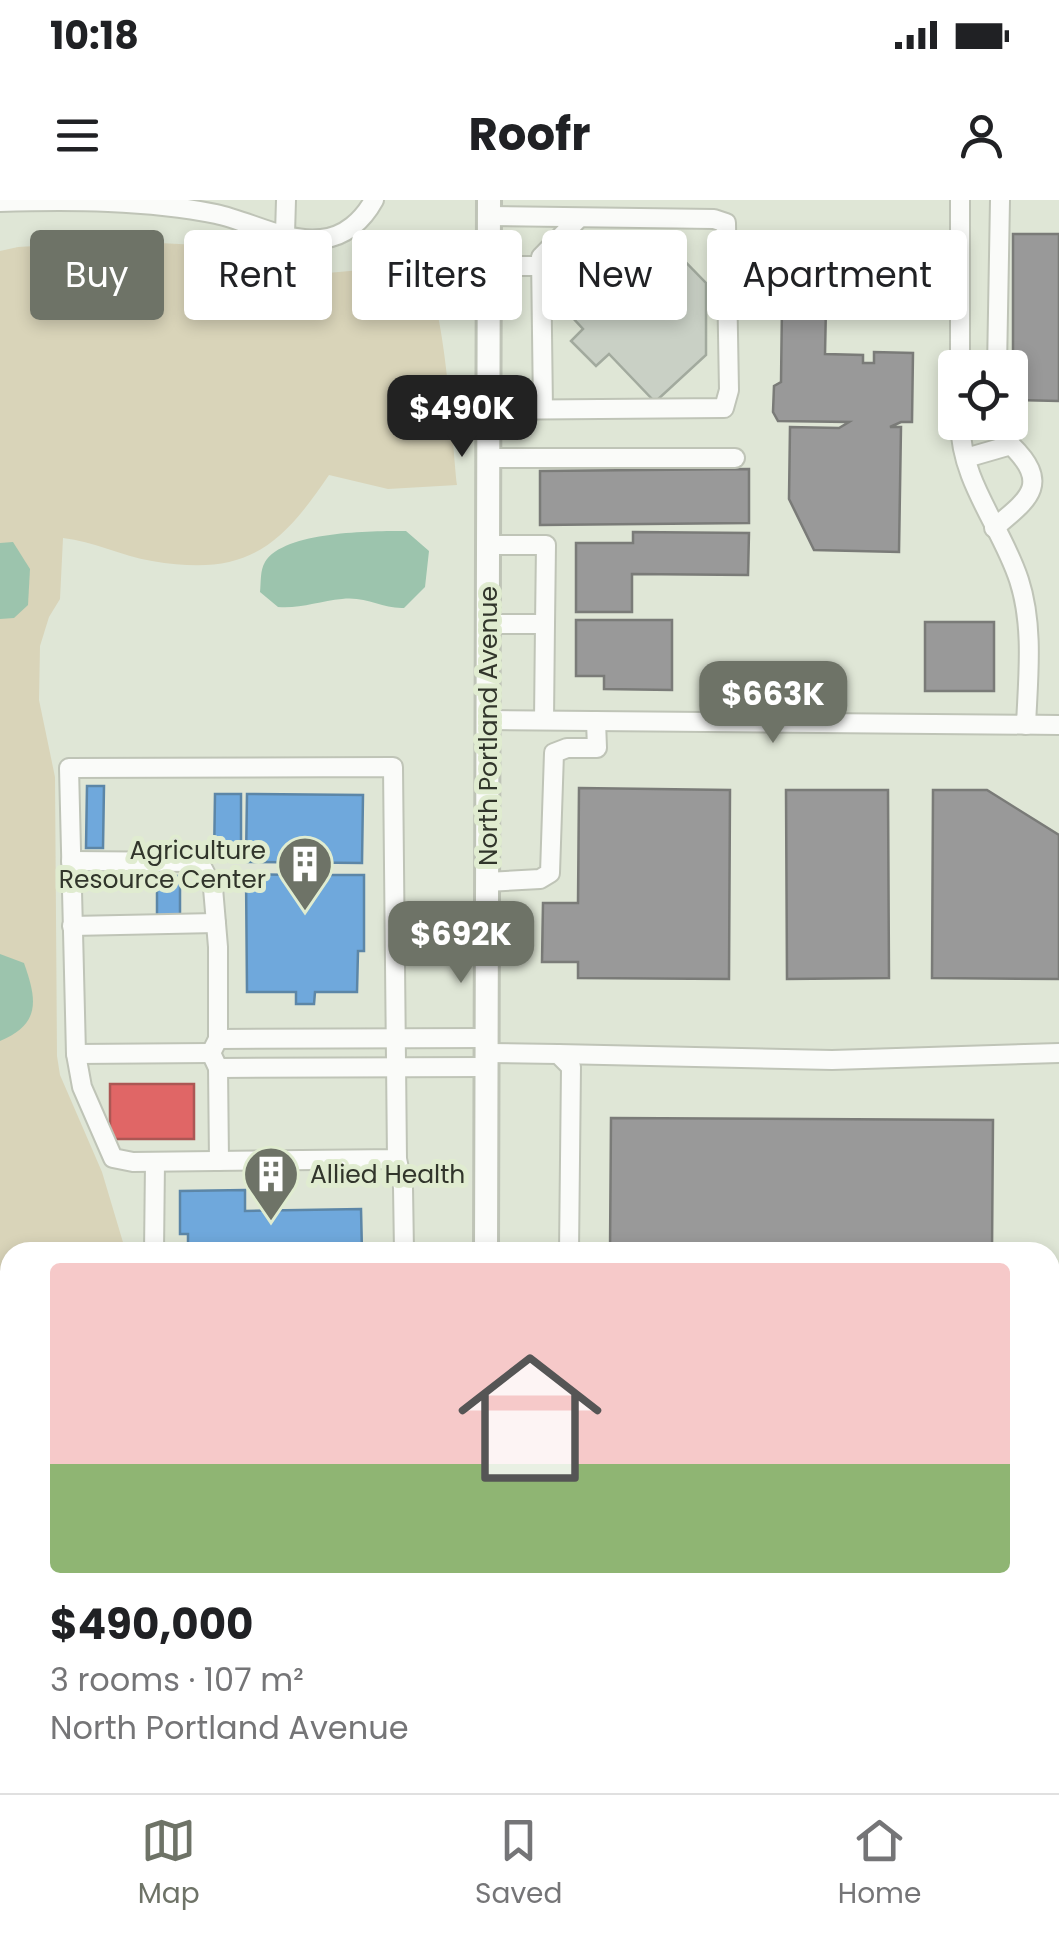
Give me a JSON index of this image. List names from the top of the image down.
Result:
{
  "streets": {
    "main road": ["North Portland Avenue"]
  },
  "places": {
    "building": ["Agriculture Resource Center", "Allied Health"]
  },
  "page": {
    "status": "10:18",
    "header": "Roofr",
    "chip": [
      "Buy",
      "Rent",
      "Filters",
      "New",
      "Apartment"
    ],
    "price": ["$490K", "$663K", "$692K"],
    "list": [
      {
        "name": "$490,000",
        "note": "3 rooms · 107 m² · North Portland Avenue"
      }
    ],
    "tabs": ["Map", "Saved", "Home"]
  }
}
